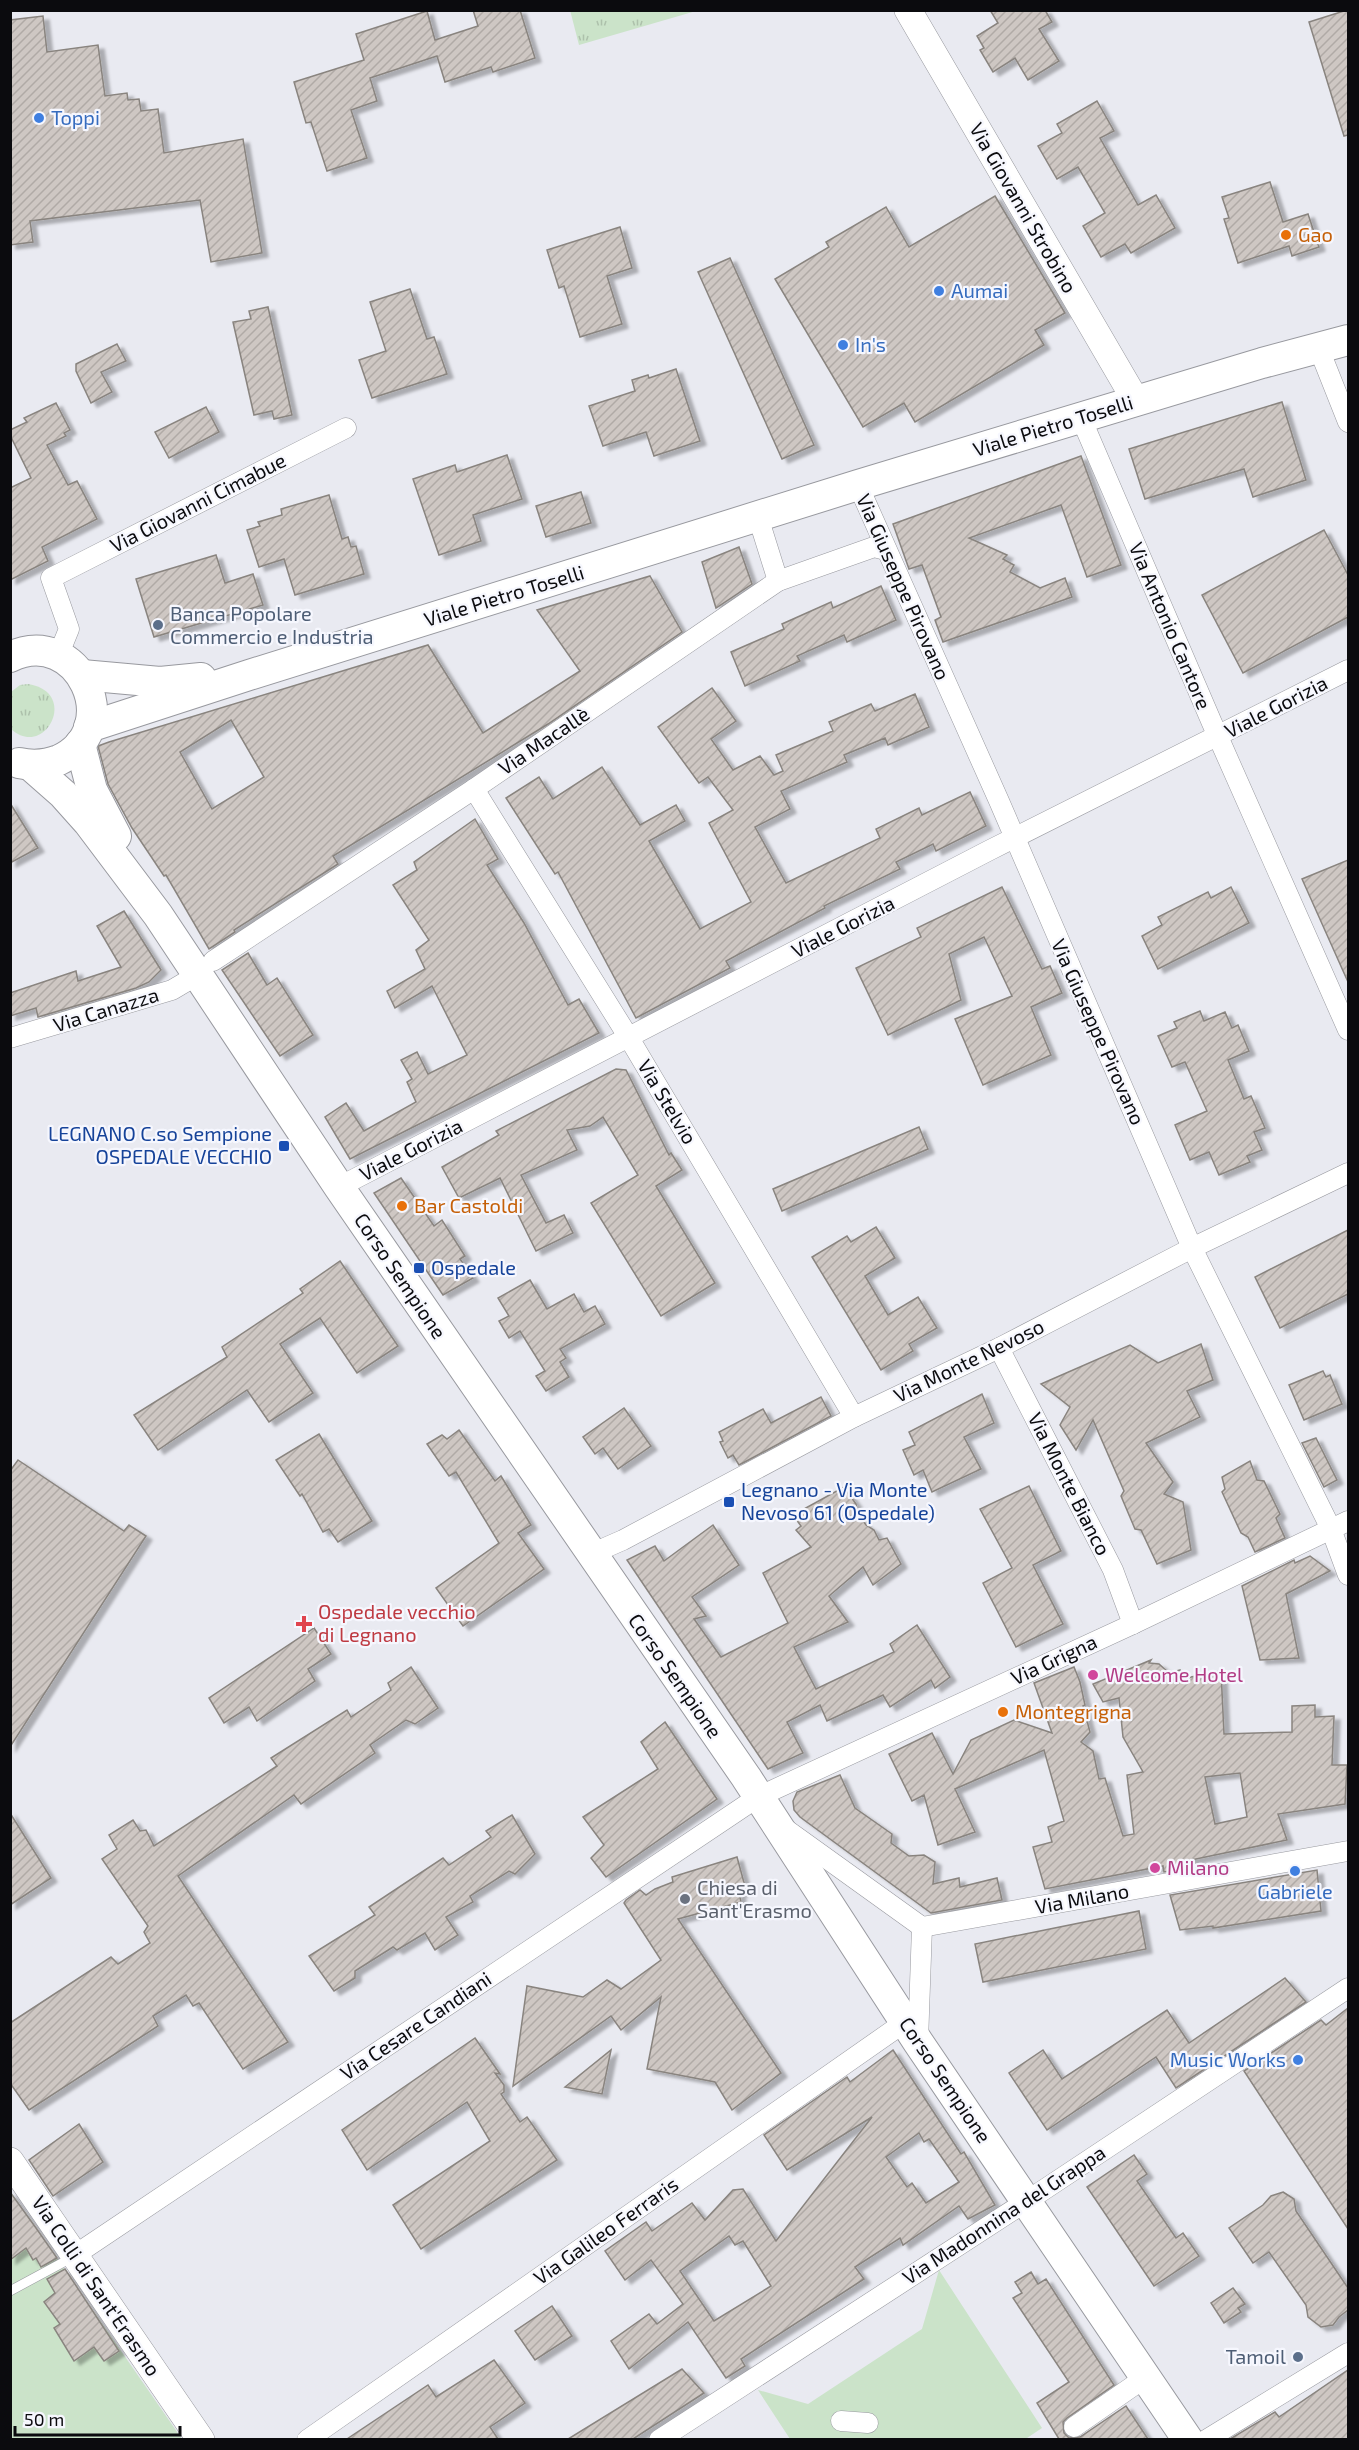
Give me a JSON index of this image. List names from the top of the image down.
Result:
{
  "streets": {
    "main road": ["Viale Pietro Toselli", "Corso Sempione"],
    "street": [
      "Via Giovanni Strobino",
      "Via Giovanni Cimabue",
      "Via Giuseppe Pirovano",
      "Via Antonio Cantore",
      "Viale Gorizia",
      "Via Macallè",
      "Via Canazza",
      "Via Stelvio",
      "Via Monte Nevoso",
      "Via Monte Bianco",
      "Via Grigna",
      "Via Milano",
      "Via Cesare Candiani",
      "Via Madonnina del Grappa",
      "Via Galileo Ferraris",
      "Via Colli di Sant'Erasmo"
    ]
  },
  "crossings": [
    ["Via Giovanni Strobino", "Viale Pietro Toselli"],
    ["Viale Pietro Toselli", "Via Giuseppe Pirovano"],
    ["Viale Pietro Toselli", "Via Antonio Cantore"],
    ["Viale Pietro Toselli", "Corso Sempione"],
    ["Via Giuseppe Pirovano", "Viale Gorizia"],
    ["Via Giuseppe Pirovano", "Via Macallè"],
    ["Via Giuseppe Pirovano", "Via Monte Nevoso"],
    ["Via Giuseppe Pirovano", "Via Grigna"],
    ["Via Antonio Cantore", "Viale Gorizia"],
    ["Viale Gorizia", "Via Stelvio"],
    ["Viale Gorizia", "Corso Sempione"],
    ["Via Macallè", "Via Canazza"],
    ["Via Macallè", "Via Stelvio"],
    ["Via Macallè", "Corso Sempione"],
    ["Via Canazza", "Corso Sempione"],
    ["Via Stelvio", "Via Monte Nevoso"],
    ["Corso Sempione", "Via Monte Nevoso"],
    ["Corso Sempione", "Via Grigna"],
    ["Corso Sempione", "Via Cesare Candiani"],
    ["Corso Sempione", "Via Madonnina del Grappa"],
    ["Corso Sempione", "Via Galileo Ferraris"],
    ["Via Monte Nevoso", "Via Monte Bianco"],
    ["Via Monte Bianco", "Via Grigna"],
    ["Via Grigna", "Via Cesare Candiani"],
    ["Via Cesare Candiani", "Via Colli di Sant'Erasmo"]
  ],
  "places": {
    "other": [
      "Toppi",
      "Gao",
      "Aumai",
      "In's",
      "Banca Popolare Commercio e Industria",
      "Bar Castoldi",
      "Welcome Hotel",
      "Montegrigna",
      "Milano",
      "Gabriele",
      "Chiesa di Sant'Erasmo",
      "Music Works",
      "Tamoil"
    ],
    "transit": ["LEGNANO C.so Sempione OSPEDALE VECCHIO", "Ospedale", "Legnano - Via Monte Nevoso 61 (Ospedale)"],
    "health": ["Ospedale vecchio di Legnano"]
  },
  "scale_bar": "50 m"
}
